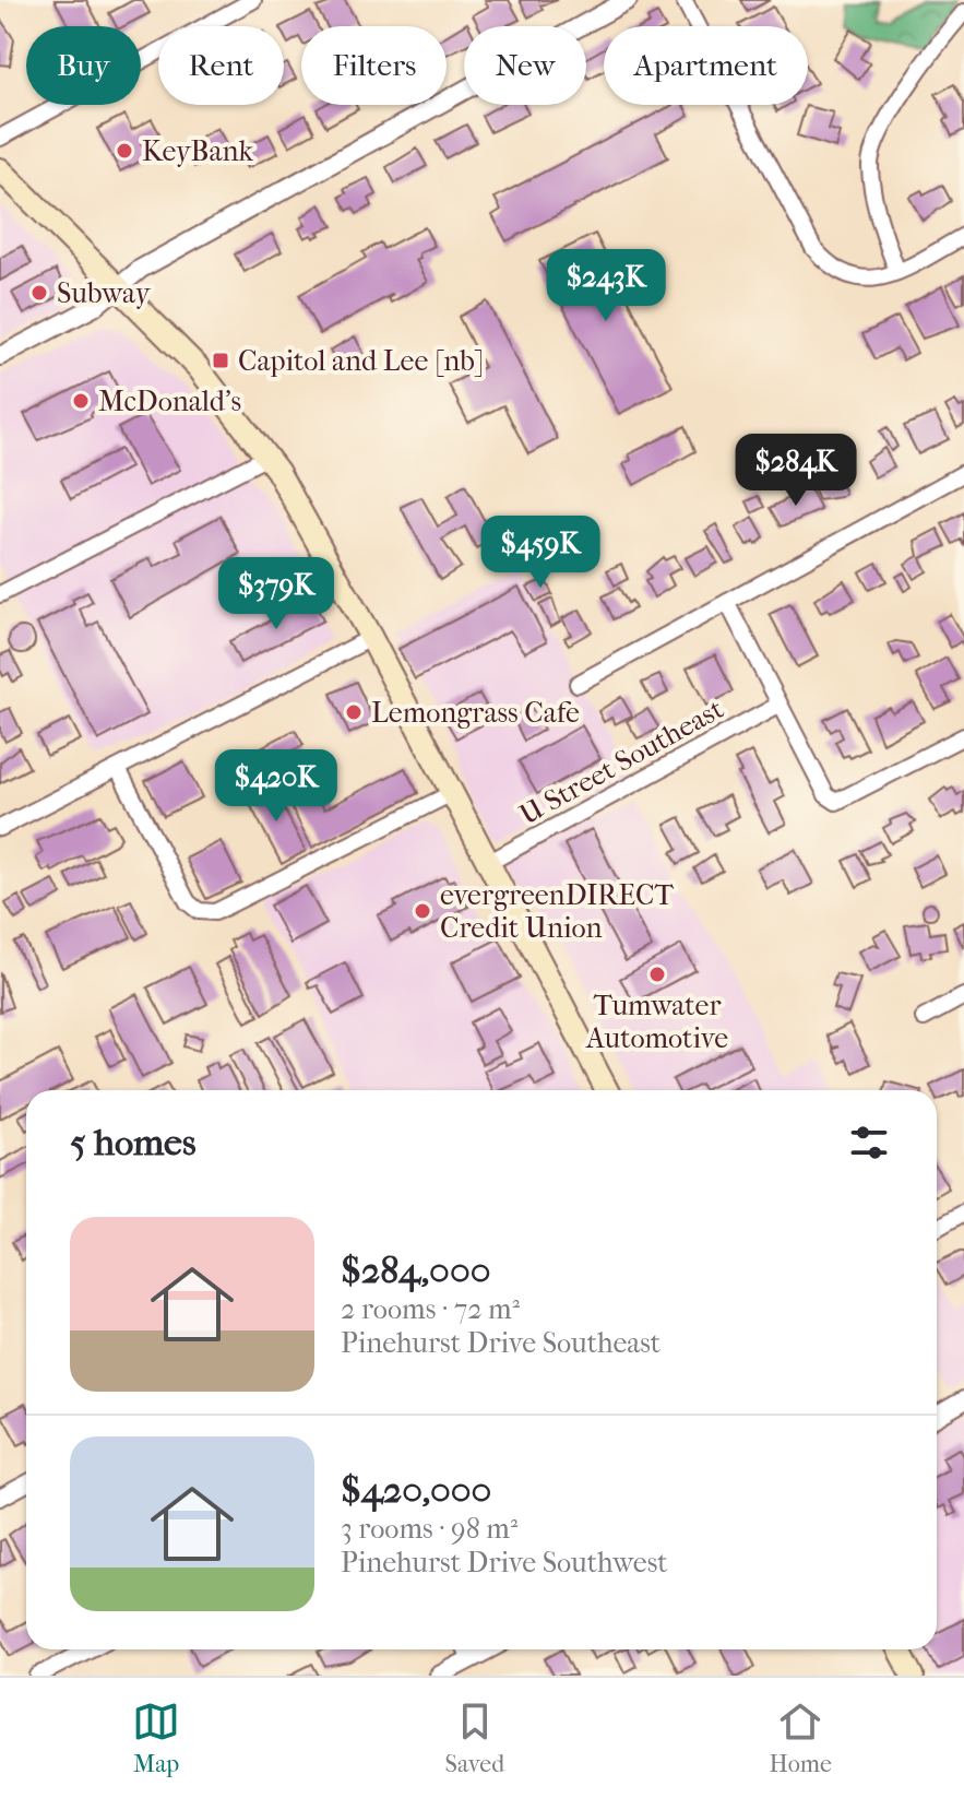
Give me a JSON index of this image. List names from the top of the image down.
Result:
{
  "streets": {
    "street": ["U Street Southeast"]
  },
  "places": {
    "other": [
      "KeyBank",
      "Subway",
      "McDonald's",
      "Lemongrass Cafe",
      "evergreenDIRECT Credit Union",
      "Tumwater Automotive"
    ],
    "transit": ["Capitol and Lee [nb]"]
  },
  "page": {
    "chip": [
      "Buy",
      "Rent",
      "Filters",
      "New",
      "Apartment"
    ],
    "price": [
      "$243K",
      "$284K",
      "$459K",
      "$379K",
      "$420K"
    ],
    "heading": "5 homes",
    "list": [
      {
        "name": "$284,000",
        "note": "2 rooms · 72 m² · Pinehurst Drive Southeast"
      },
      {
        "name": "$420,000",
        "note": "3 rooms · 98 m² · Pinehurst Drive Southwest"
      }
    ],
    "tabs": ["Map", "Saved", "Home"]
  }
}
